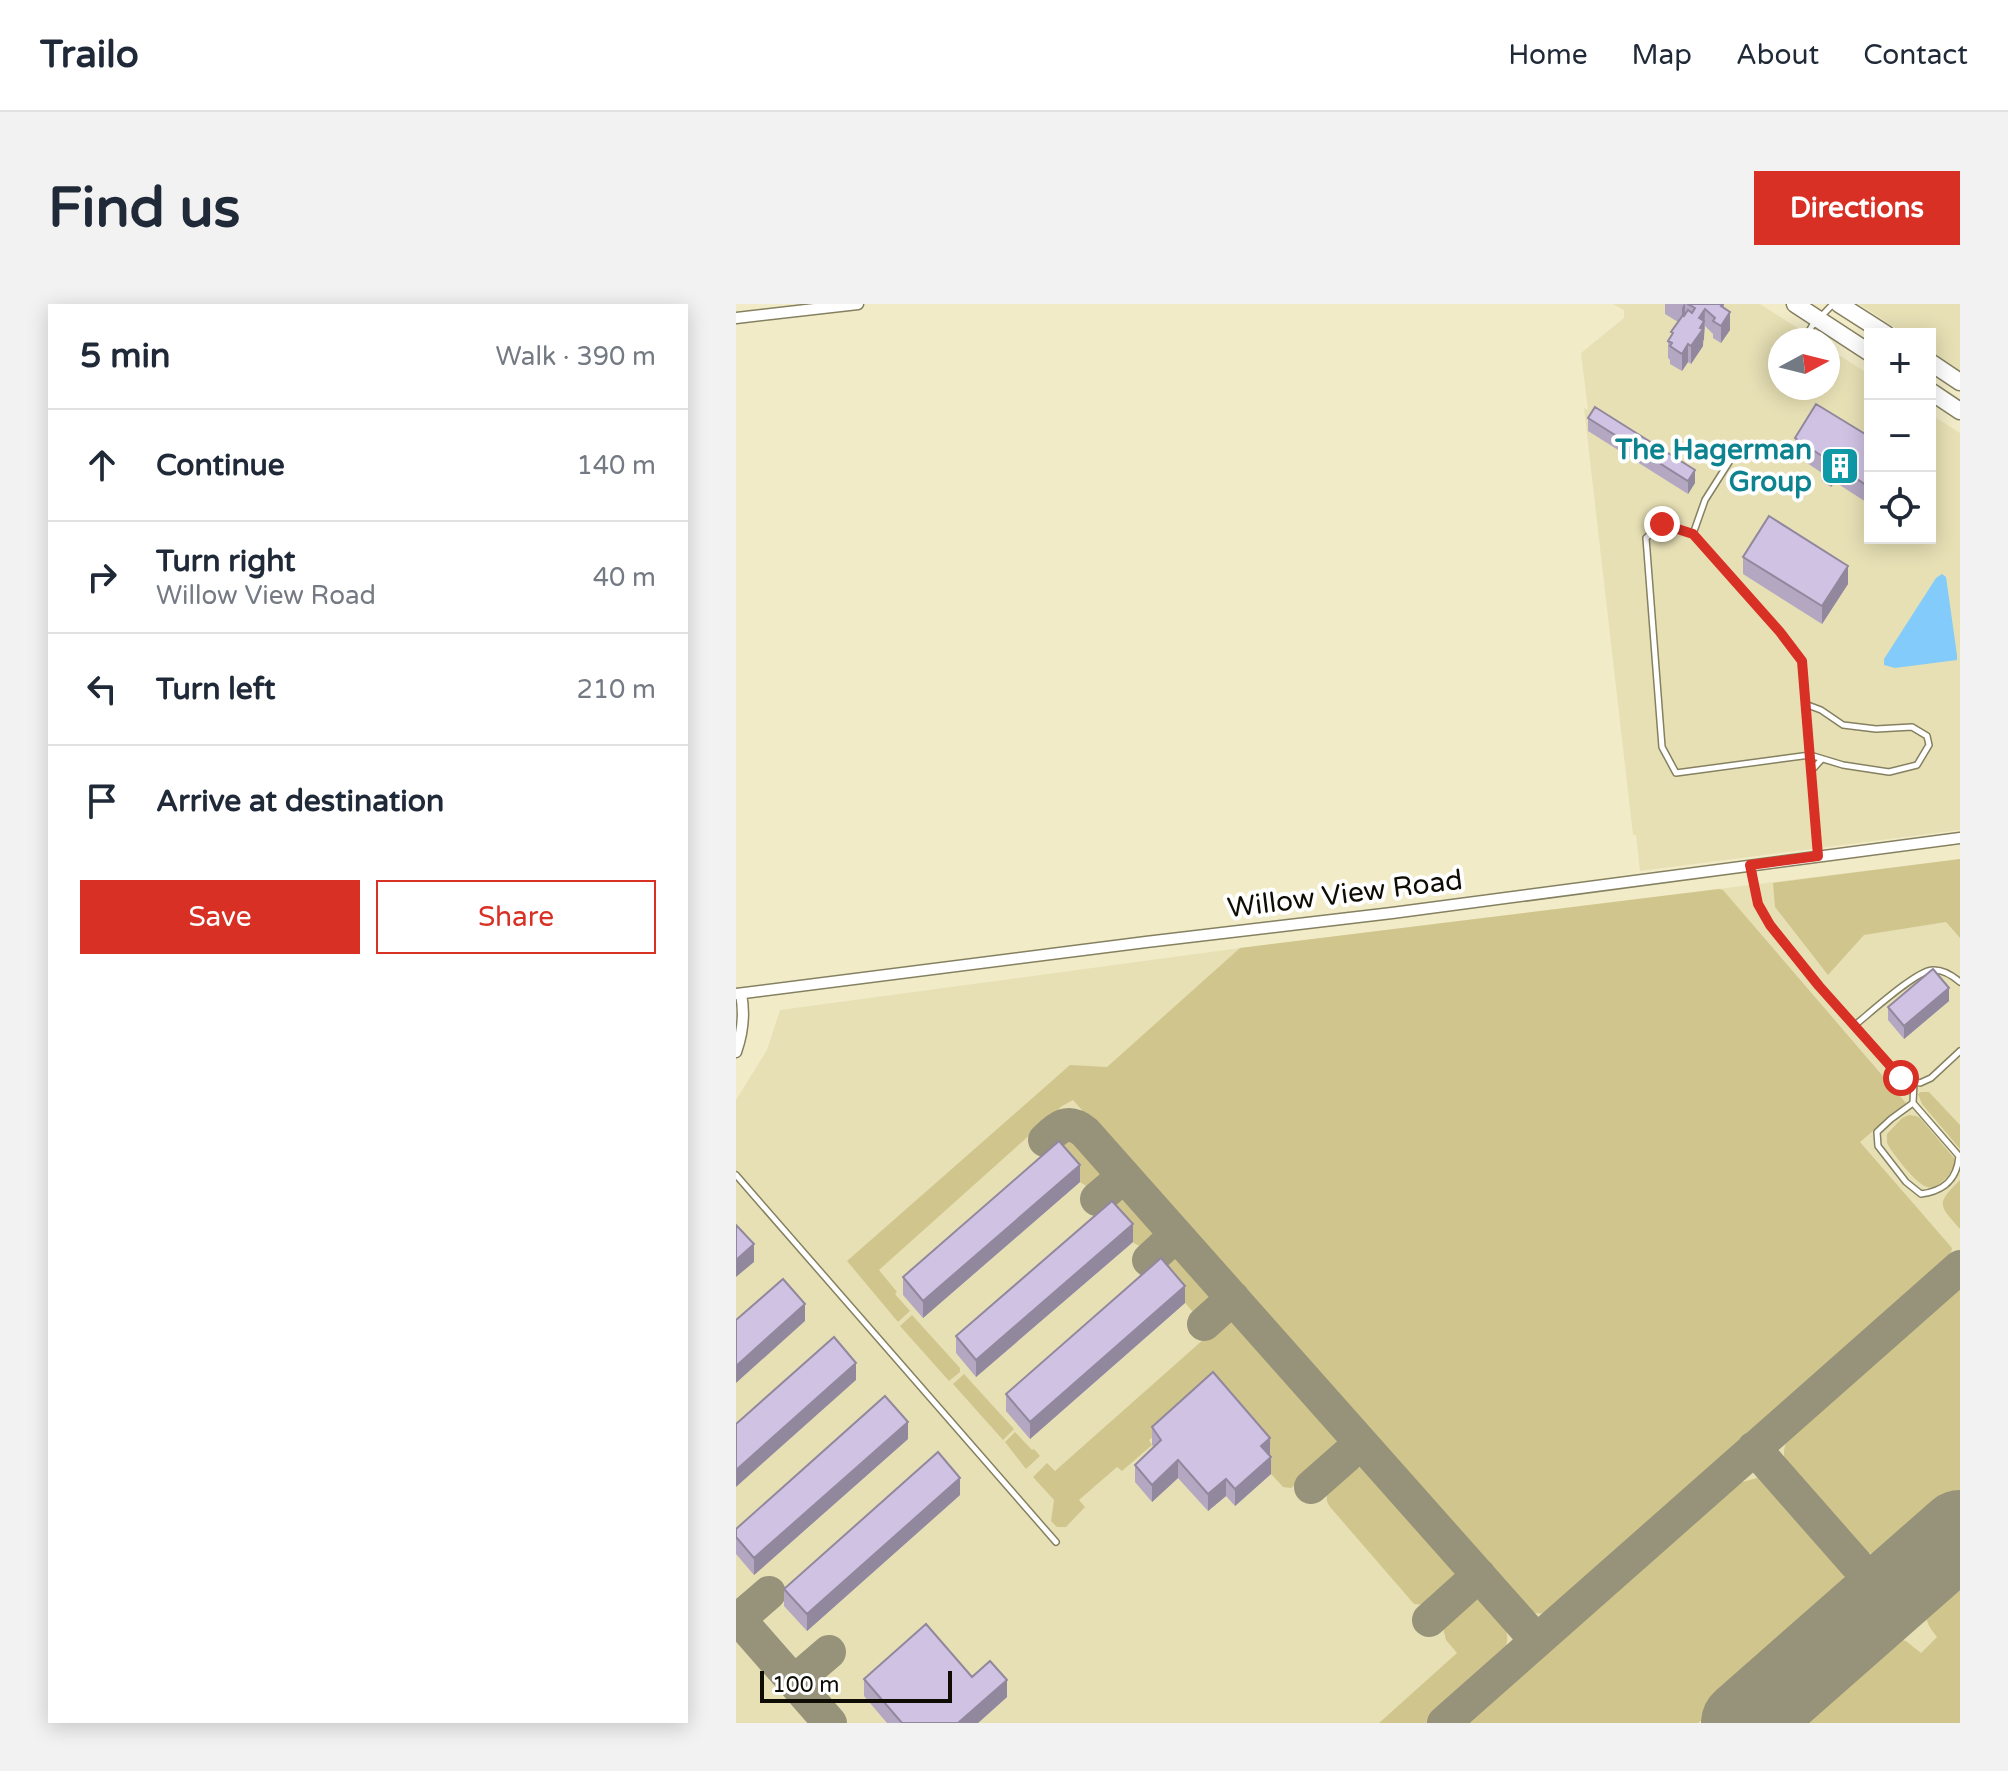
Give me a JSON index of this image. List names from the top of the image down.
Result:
{
  "streets": {
    "street": ["Willow View Road"]
  },
  "places": {
    "building": ["The Hagerman Group"]
  },
  "scale_bar": "100 m",
  "north": "right",
  "page": {
    "header": "Trailo",
    "nav": [
      "Home",
      "Map",
      "About",
      "Contact"
    ],
    "buttons": [
      "Directions",
      ["Save", "Share"]
    ],
    "title": "Find us",
    "heading": ["5 min", "Walk · 390 m"],
    "map_buttons": ["+", "−"],
    "list": [
      ["Continue", "140 m"],
      ["Turn right", "Willow View Road", "40 m"],
      ["Turn left", "210 m"],
      "Arrive at destination"
    ],
    "scale": "100 m"
  }
}
